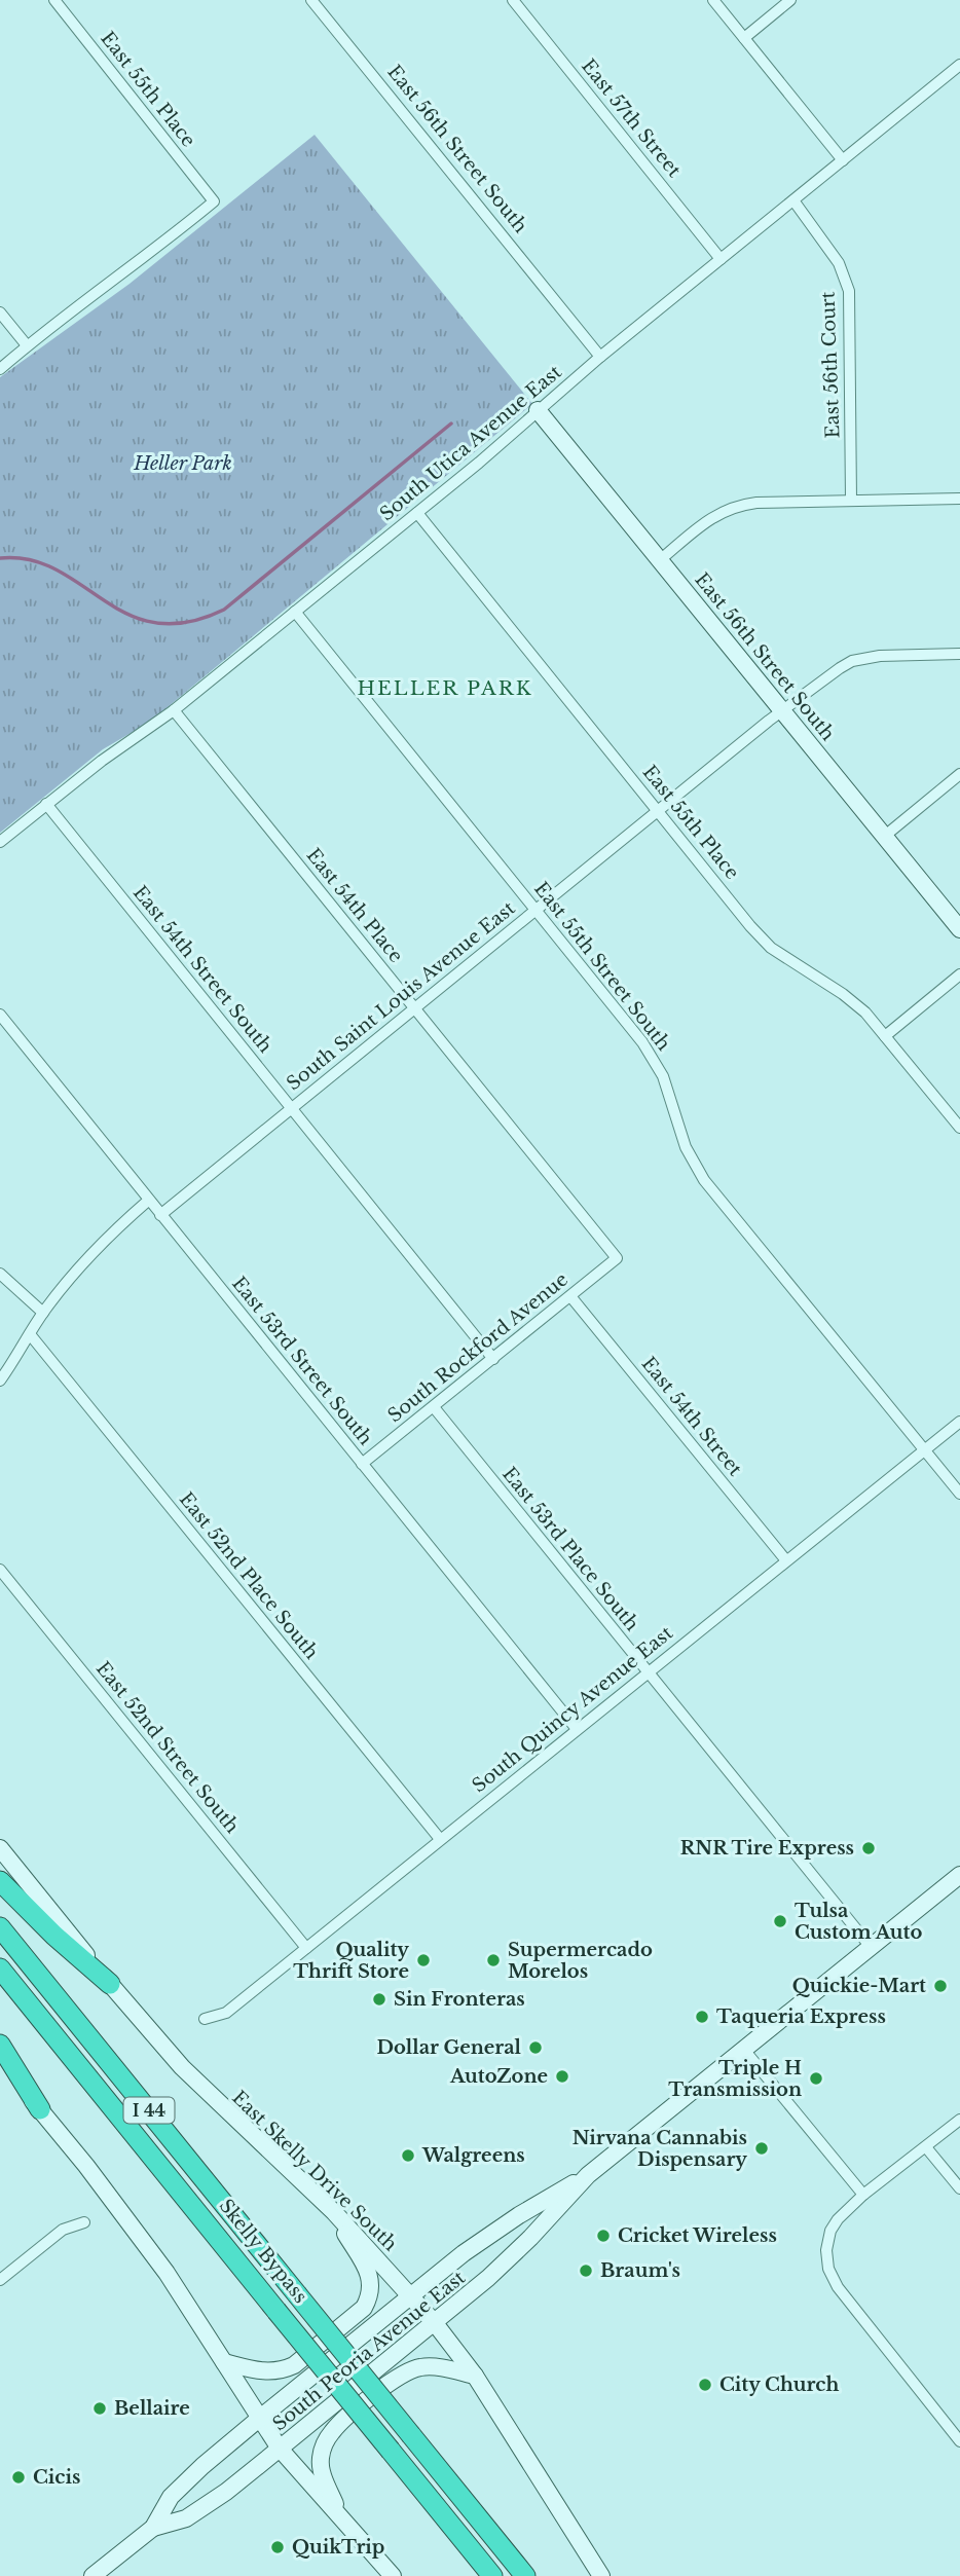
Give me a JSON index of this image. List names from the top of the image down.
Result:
{
  "streets": {
    "highway": ["I 44", "Skelly Bypass"],
    "main road": ["East 56th Street South", "East Skelly Drive South", "South Peoria Avenue East"],
    "street": [
      "East 55th Place",
      "East 57th Street",
      "East 56th Court",
      "South Utica Avenue East",
      "East 54th Place",
      "East 55th Street South",
      "East 54th Street South",
      "South Saint Louis Avenue East",
      "South Rockford Avenue",
      "East 53rd Street South",
      "East 54th Street",
      "East 53rd Place South",
      "East 52nd Place South",
      "South Quincy Avenue East",
      "East 52nd Street South"
    ]
  },
  "crossings": [
    ["East 55th Place", "South Utica Avenue East"],
    ["East 55th Place", "South Saint Louis Avenue East"],
    ["East 57th Street", "South Utica Avenue East"],
    ["East 56th Street South", "South Utica Avenue East"],
    ["East 56th Street South", "South Saint Louis Avenue East"],
    ["East 56th Court", "South Utica Avenue East"],
    ["South Utica Avenue East", "East 54th Place"],
    ["South Utica Avenue East", "East 55th Street South"],
    ["South Utica Avenue East", "East 54th Street South"],
    ["East 54th Place", "South Saint Louis Avenue East"],
    ["East 54th Place", "South Rockford Avenue"],
    ["East 55th Street South", "South Saint Louis Avenue East"],
    ["East 55th Street South", "South Quincy Avenue East"],
    ["East 54th Street South", "South Saint Louis Avenue East"],
    ["East 54th Street South", "South Rockford Avenue"],
    ["South Saint Louis Avenue East", "East 53rd Street South"],
    ["South Rockford Avenue", "East 53rd Street South"],
    ["South Rockford Avenue", "East 54th Street"],
    ["South Rockford Avenue", "East 53rd Place South"],
    ["East 53rd Street South", "South Quincy Avenue East"],
    ["East 54th Street", "South Quincy Avenue East"],
    ["East 53rd Place South", "South Quincy Avenue East"],
    ["East 53rd Place South", "South Peoria Avenue East"],
    ["East 52nd Place South", "South Quincy Avenue East"],
    ["South Quincy Avenue East", "East 52nd Street South"],
    ["East Skelly Drive South", "South Peoria Avenue East"]
  ],
  "districts": ["HELLER PARK"],
  "parks": ["Heller Park"],
  "places": [
    "RNR Tire Express",
    "Tulsa Custom Auto",
    "Quality Thrift Store",
    "Supermercado Morelos",
    "Quickie-Mart",
    "Sin Fronteras",
    "Taqueria Express",
    "Dollar General",
    "AutoZone",
    "Triple H Transmission",
    "Nirvana Cannabis Dispensary",
    "Walgreens",
    "Cricket Wireless",
    "Braum's",
    "City Church",
    "Bellaire",
    "Cicis",
    "QuikTrip"
  ]
}
